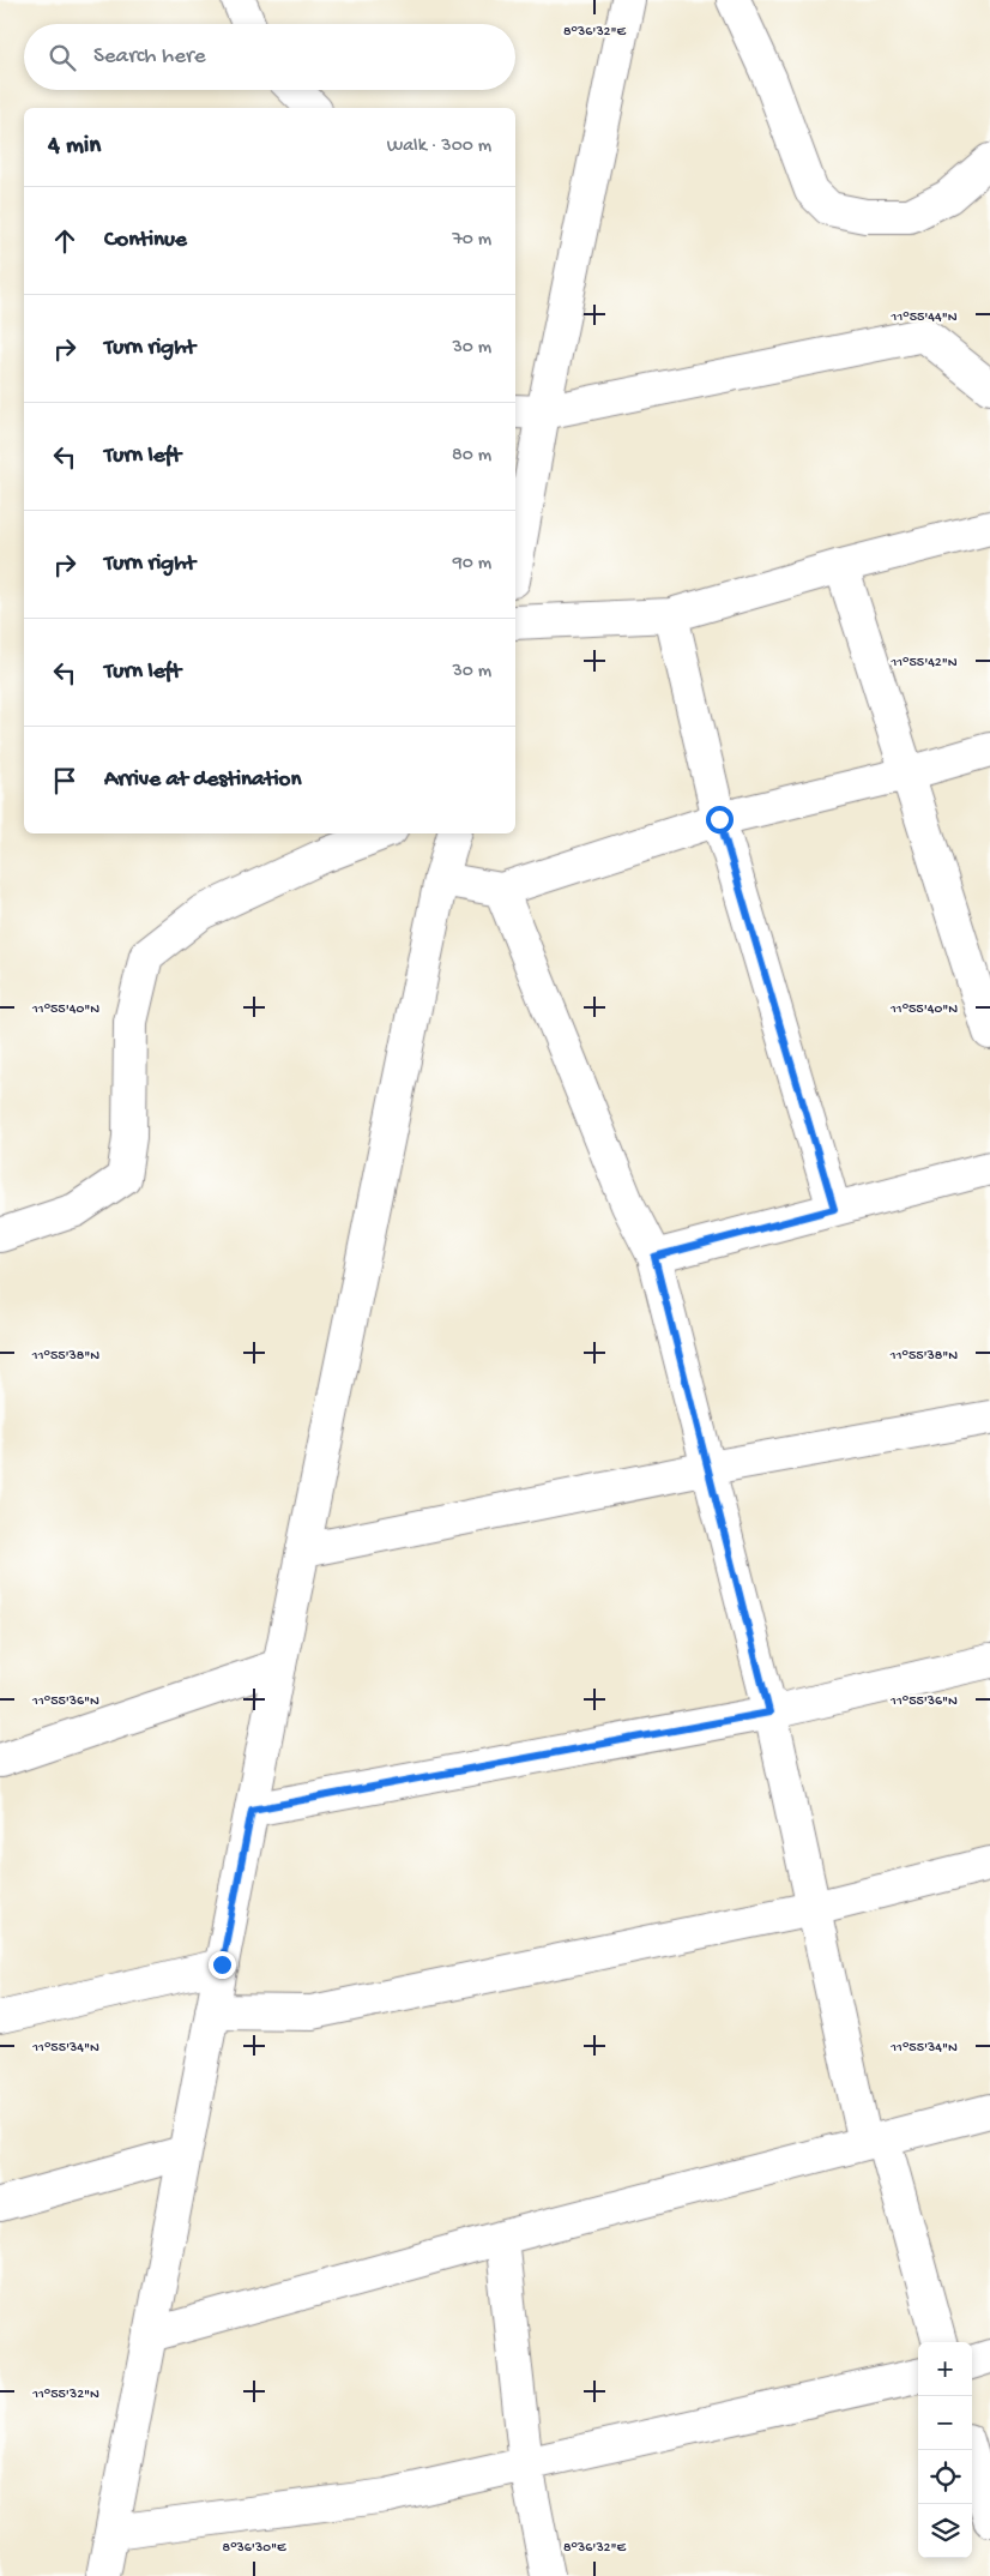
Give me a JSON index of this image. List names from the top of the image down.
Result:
{
  "page": {
    "search": "Search here",
    "heading": ["4 min", "Walk · 300 m"],
    "list": [
      ["Continue", "70 m"],
      ["Turn right", "30 m"],
      ["Turn left", "80 m"],
      ["Turn right", "90 m"],
      ["Turn left", "30 m"],
      "Arrive at destination"
    ],
    "map_buttons": ["+", "−"]
  },
  "coordinates": [
    "8°36'32\"E",
    "11°55'44\"N",
    "11°55'42\"N",
    "11°55'40\"N",
    "11°55'38\"N",
    "11°55'36\"N",
    "11°55'34\"N",
    "11°55'32\"N",
    "8°36'30\"E"
  ]
}
